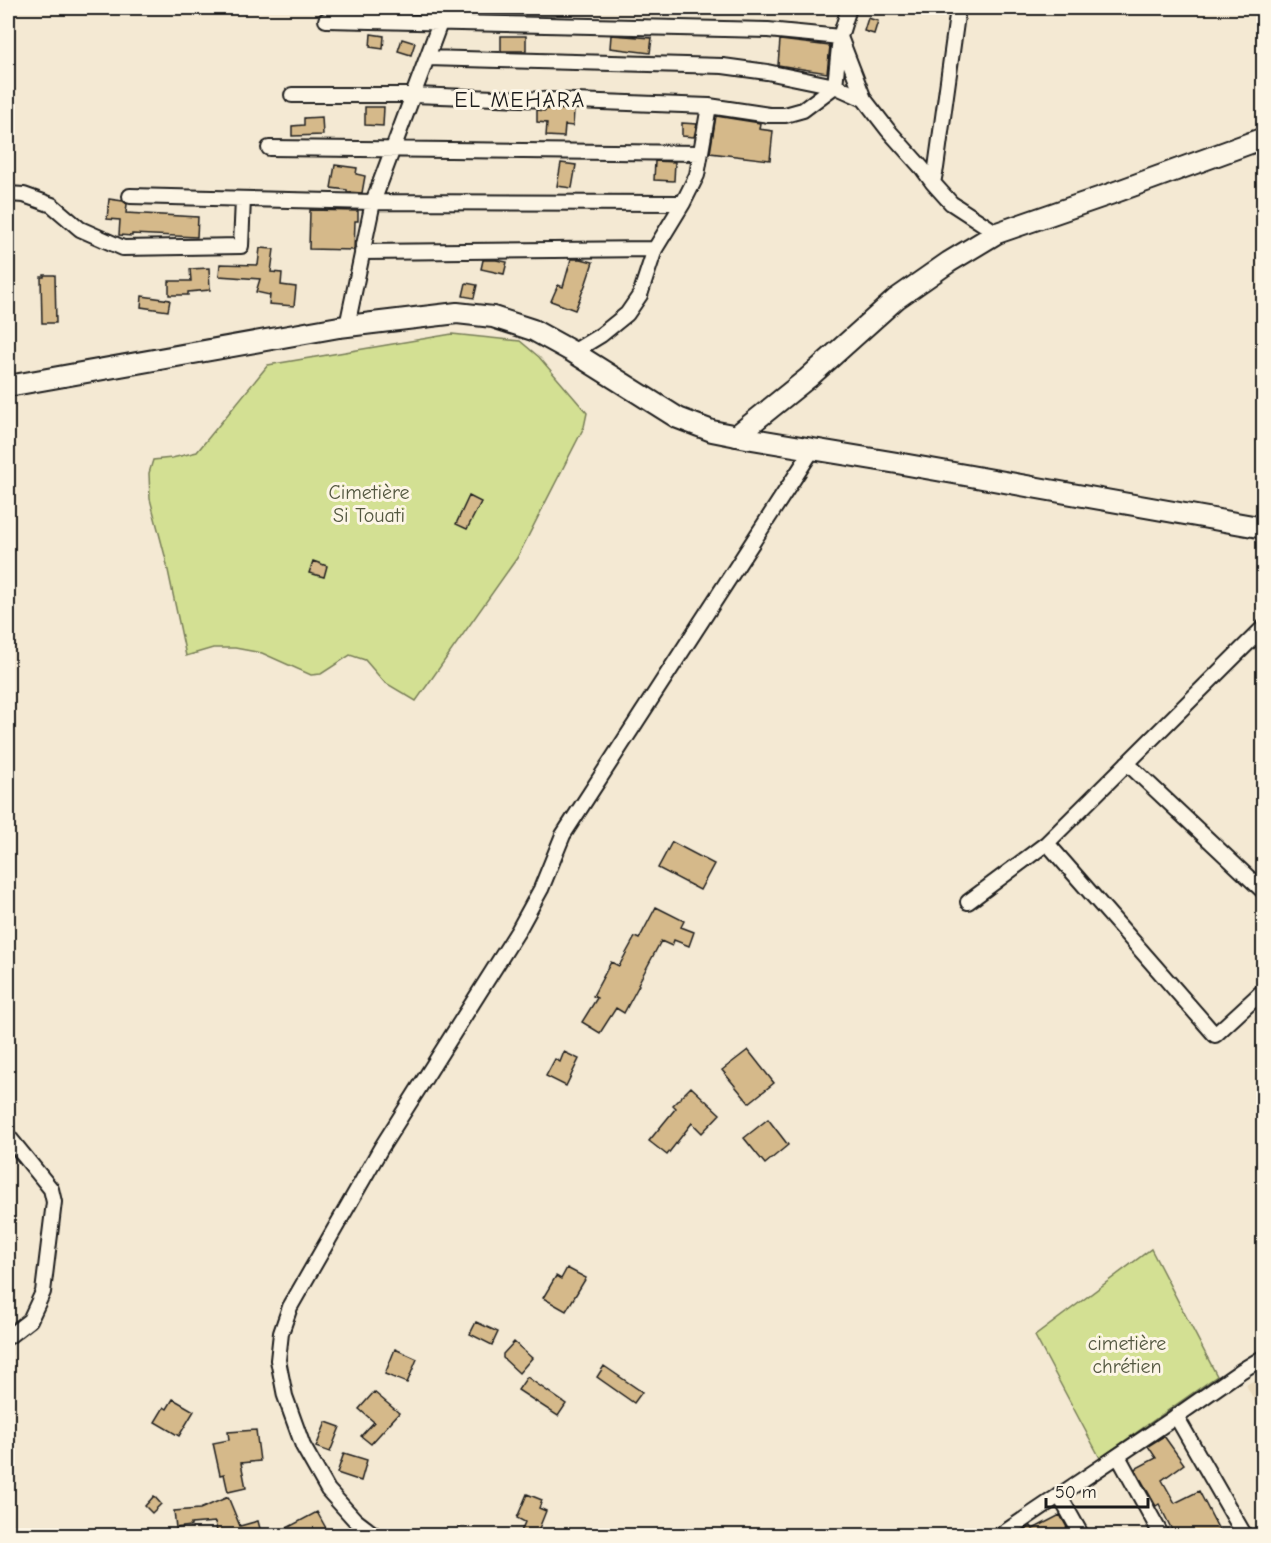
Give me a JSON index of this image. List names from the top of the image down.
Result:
{
  "districts": ["EL MEHARA"],
  "parks": ["Cimetière Si Touati", "cimetière chrétien"],
  "scale_bar": "50 m"
}
